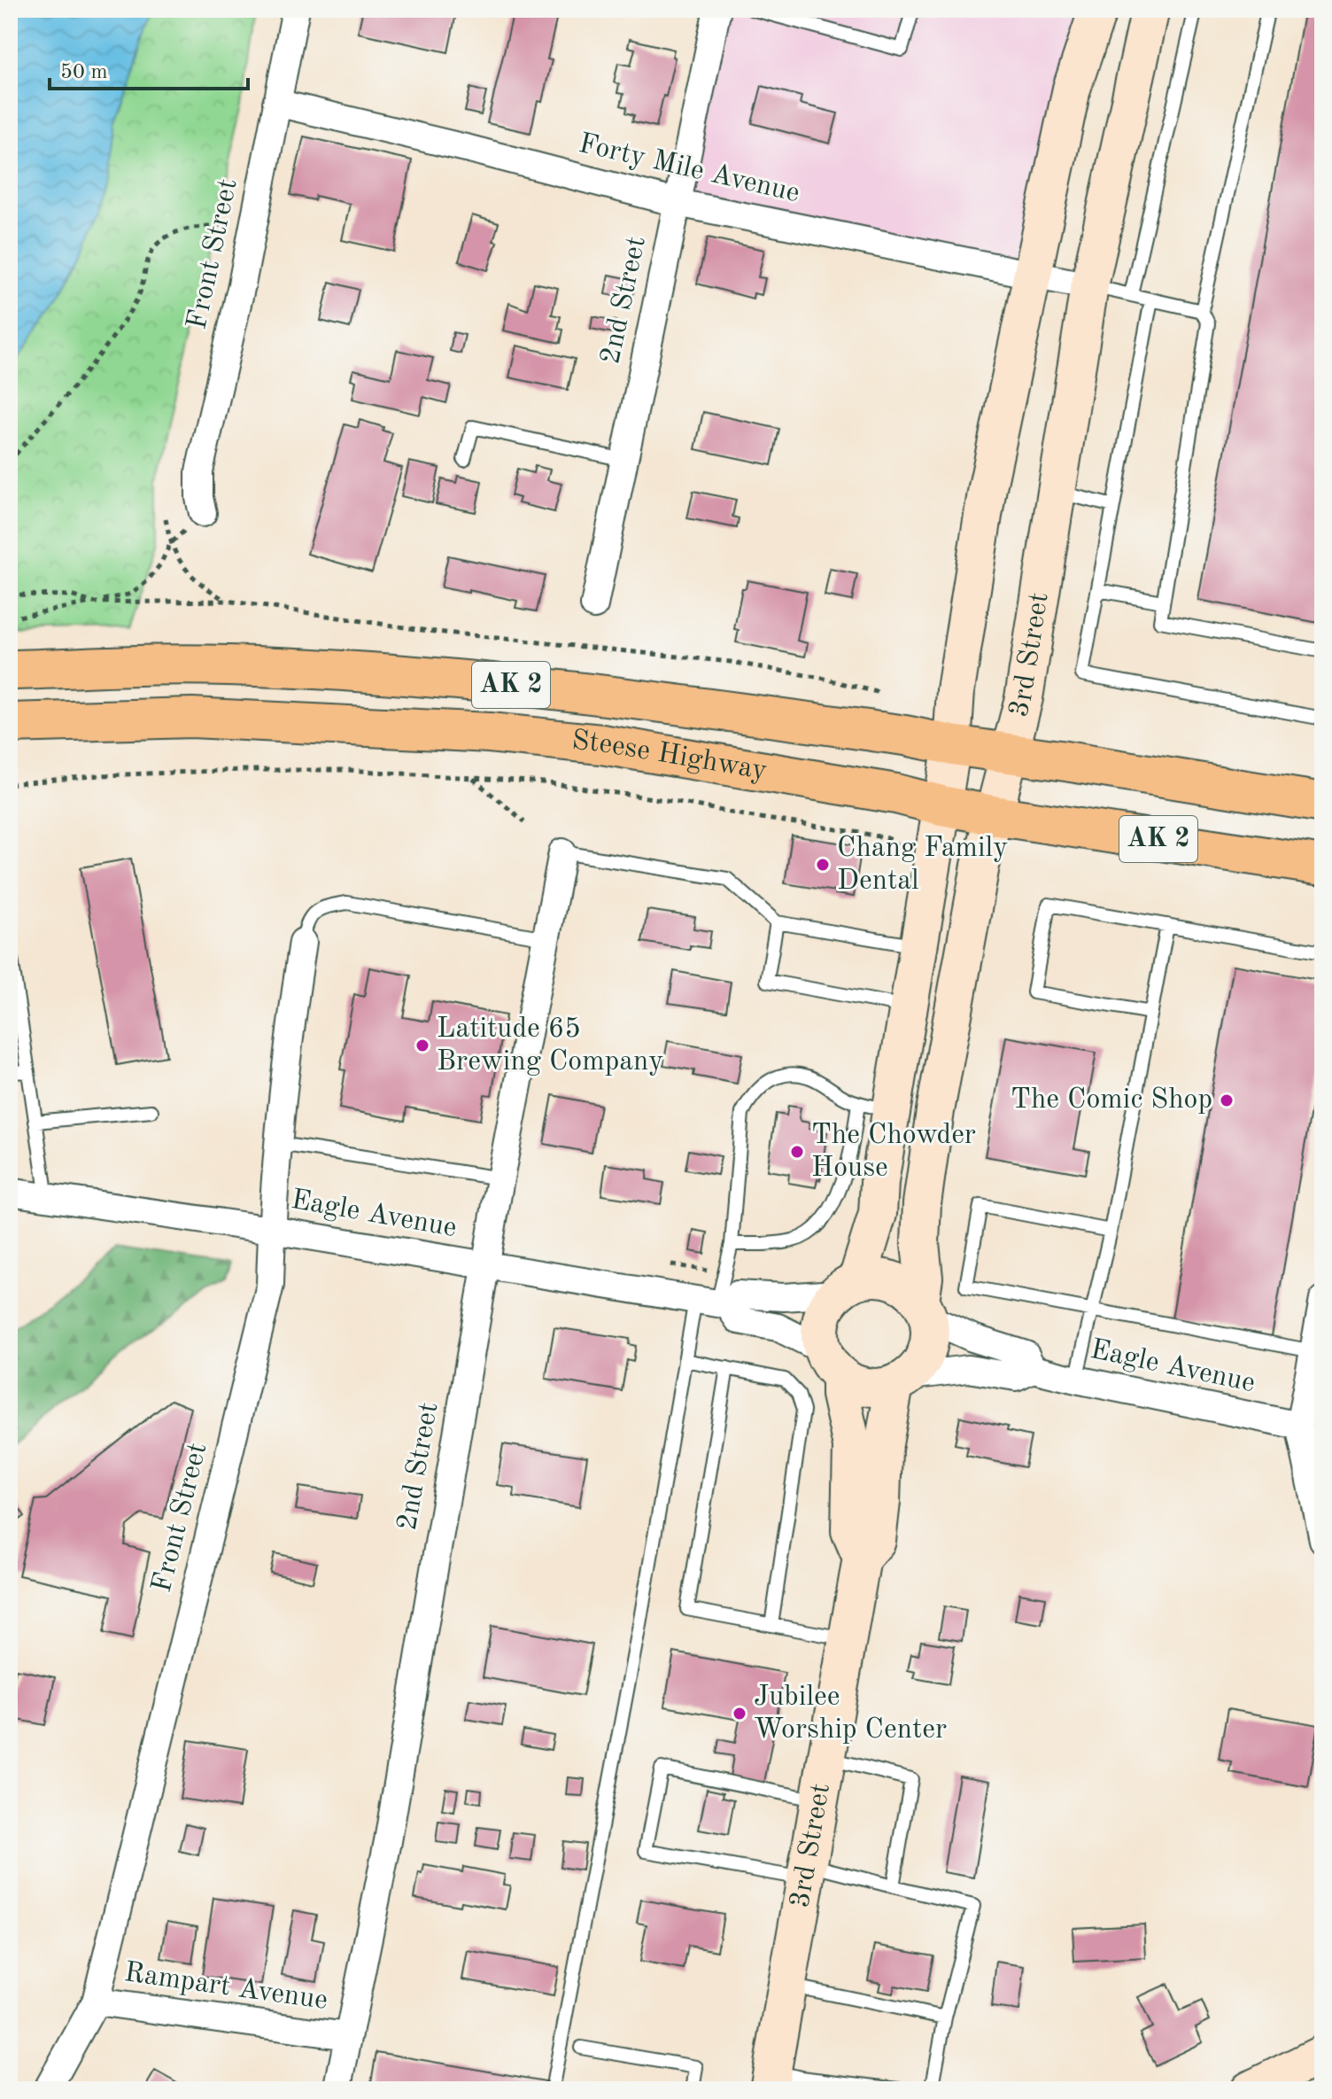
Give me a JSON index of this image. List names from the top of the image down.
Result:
{
  "streets": {
    "highway": ["AK 2", "Steese Highway"],
    "street": [
      "Forty Mile Avenue",
      "Front Street",
      "2nd Street",
      "3rd Street",
      "Eagle Avenue",
      "Rampart Avenue"
    ]
  },
  "crossings": [
    ["Forty Mile Avenue", "Front Street"],
    ["Forty Mile Avenue", "2nd Street"],
    ["Forty Mile Avenue", "3rd Street"],
    ["Front Street", "Eagle Avenue"],
    ["Front Street", "Rampart Avenue"],
    ["2nd Street", "Eagle Avenue"],
    ["2nd Street", "Rampart Avenue"],
    ["3rd Street", "Steese Highway"],
    ["3rd Street", "Eagle Avenue"]
  ],
  "places": [
    "Chang Family Dental",
    "Latitude 65 Brewing Company",
    "The Comic Shop",
    "The Chowder House",
    "Jubilee Worship Center"
  ],
  "scale_bar": "50 m"
}
